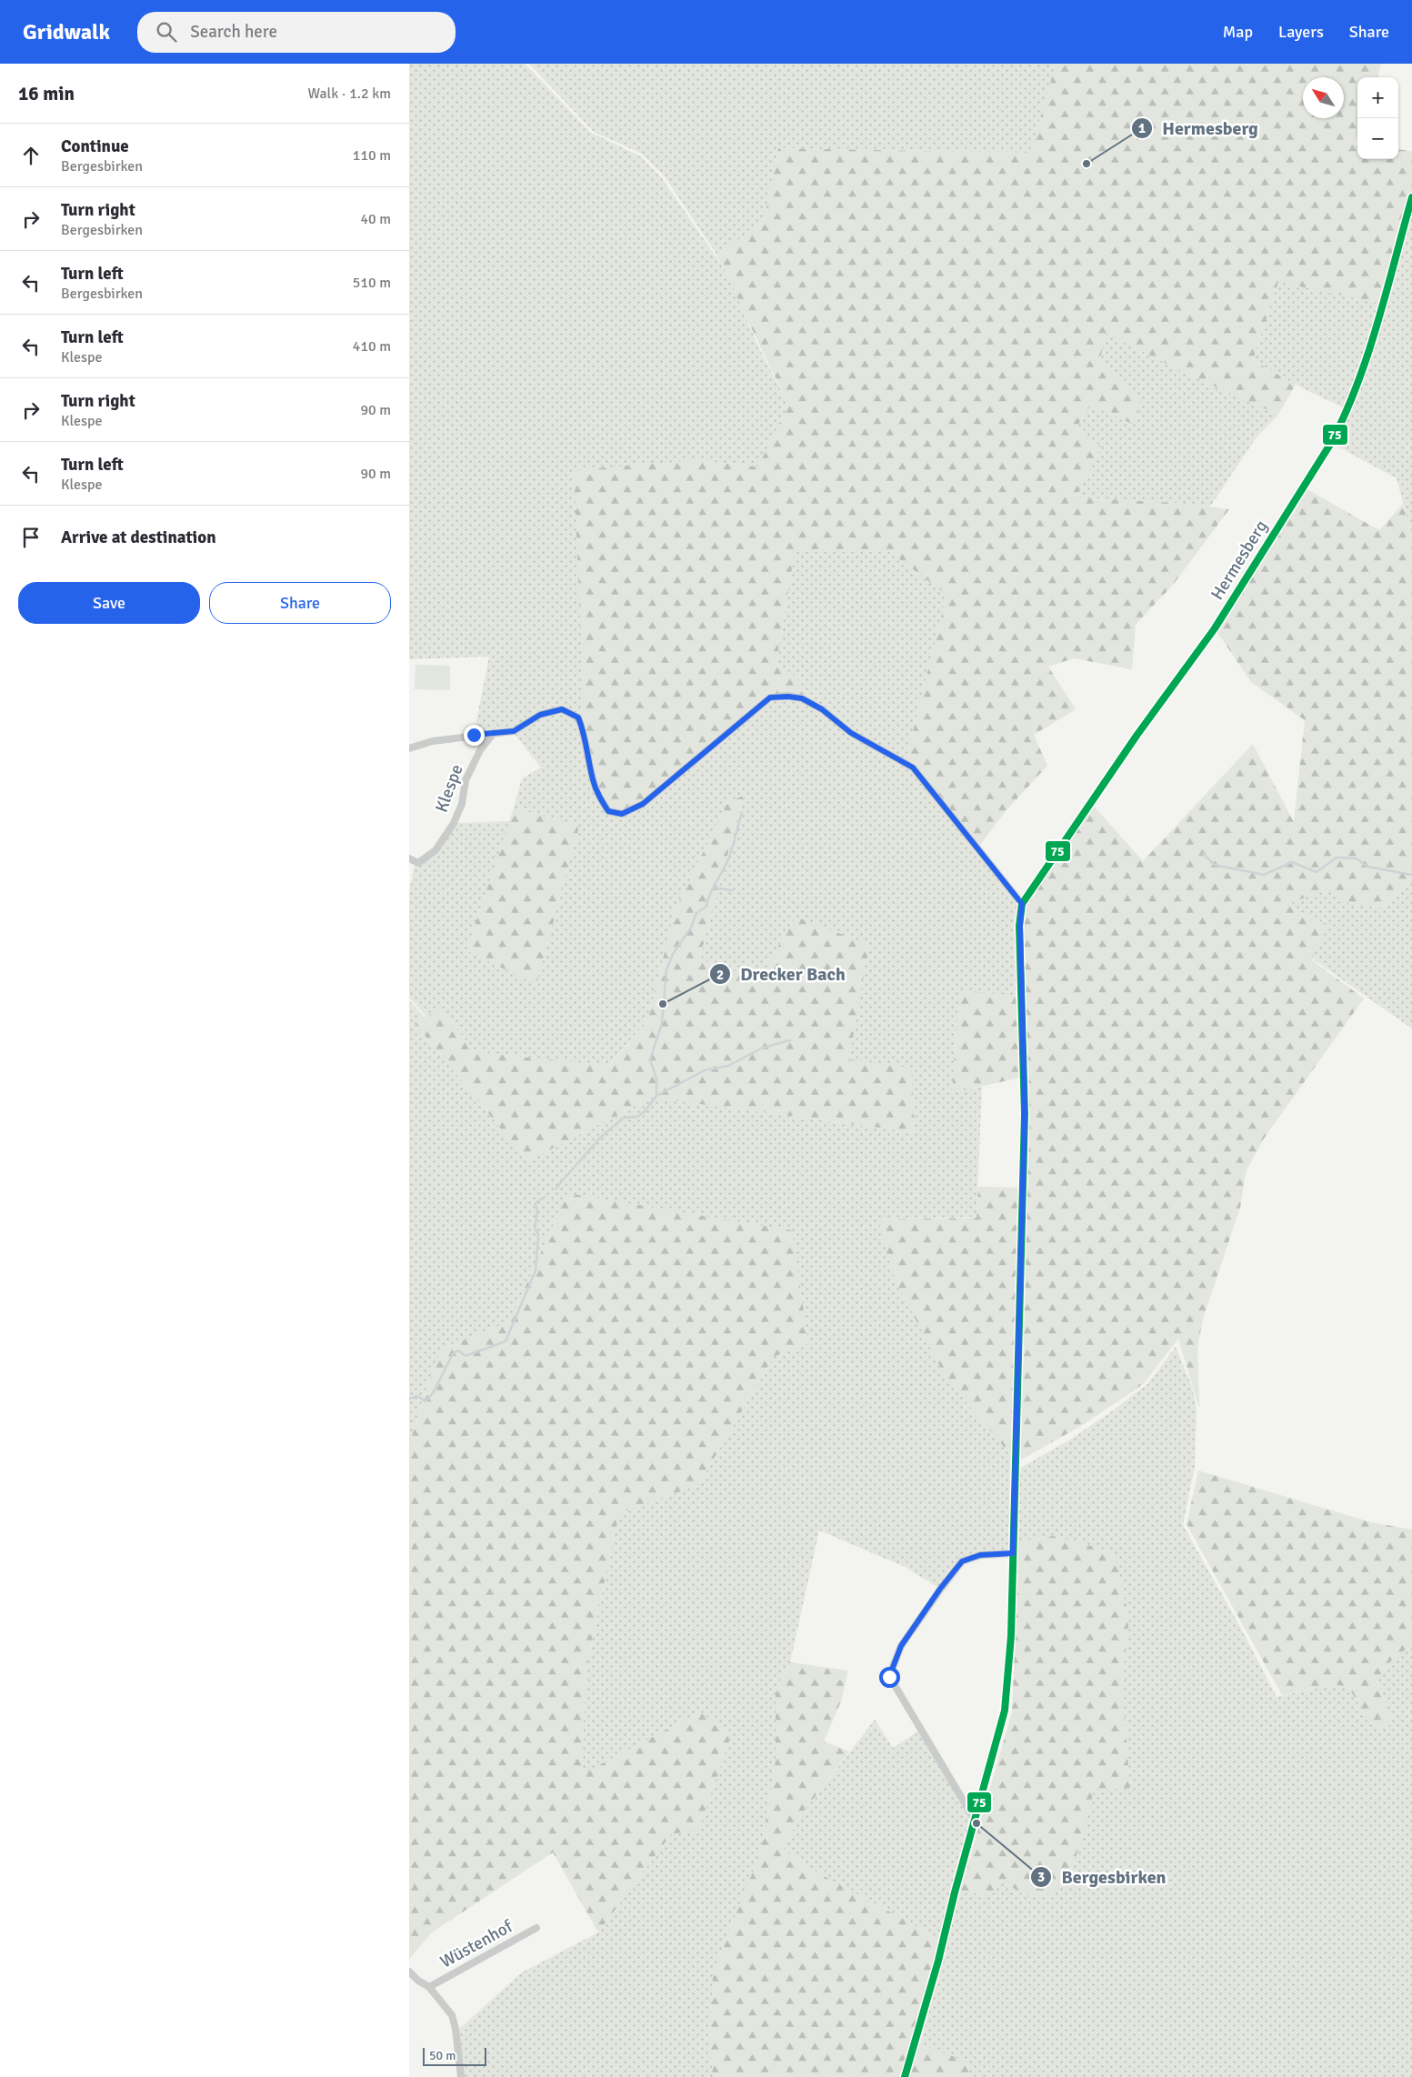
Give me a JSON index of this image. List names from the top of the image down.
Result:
{
  "streets": {
    "street": ["Hermesberg", "Klespe", "Wüstenhof"]
  },
  "crossings": [
    ["Hermesberg", "Klespe"]
  ],
  "places": ["Hermesberg", "Drecker Bach", "Bergesbirken"],
  "lines": ["transit line 75"],
  "scale_bar": "50 m",
  "north": "top left",
  "page": {
    "header": "Gridwalk",
    "search": "Search here",
    "nav": ["Map", "Layers", "Share"],
    "heading": ["16 min", "Walk · 1.2 km"],
    "map_buttons": ["+", "−"],
    "list": [
      ["Continue", "Bergesbirken", "110 m"],
      ["Turn right", "Bergesbirken", "40 m"],
      ["Turn left", "Bergesbirken", "510 m"],
      ["Turn left", "Klespe", "410 m"],
      ["Turn right", "Klespe", "90 m"],
      ["Turn left", "Klespe", "90 m"],
      "Arrive at destination"
    ],
    "buttons": ["Save", "Share"],
    "scale": "50 m"
  }
}
